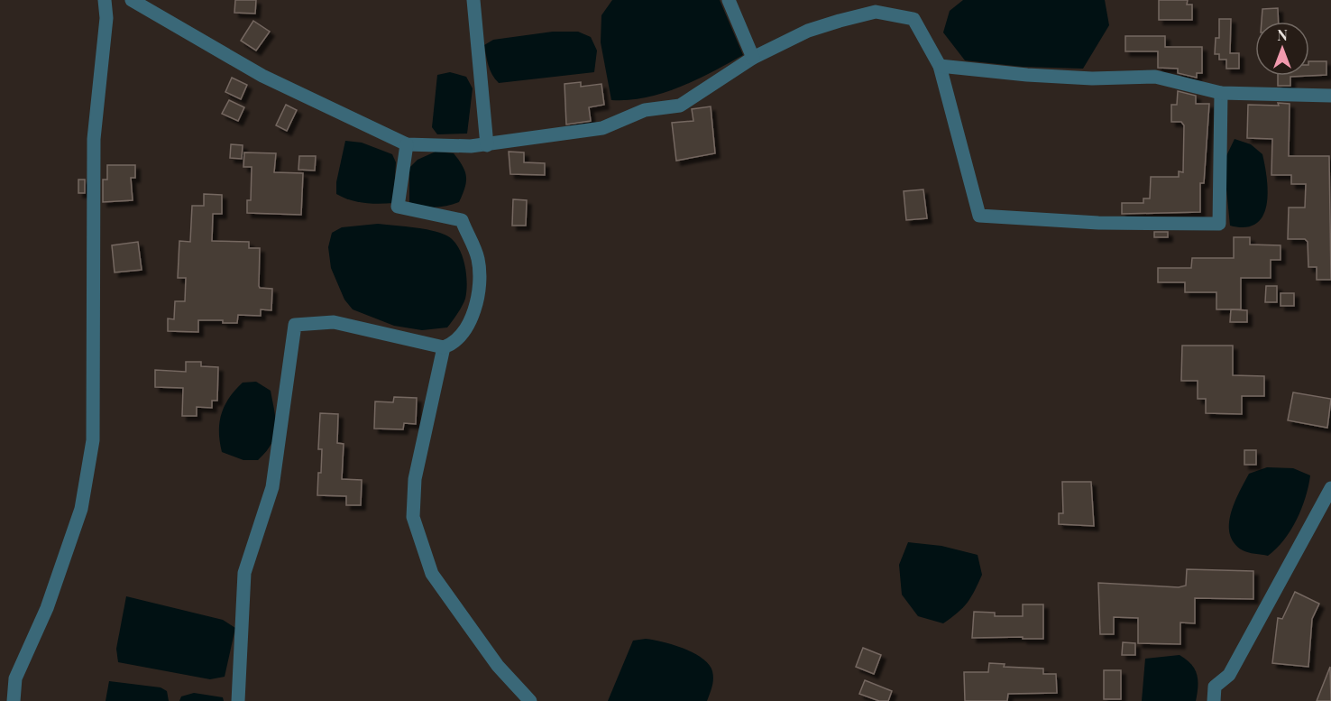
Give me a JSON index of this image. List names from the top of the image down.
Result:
{
  "north": "top"
}
